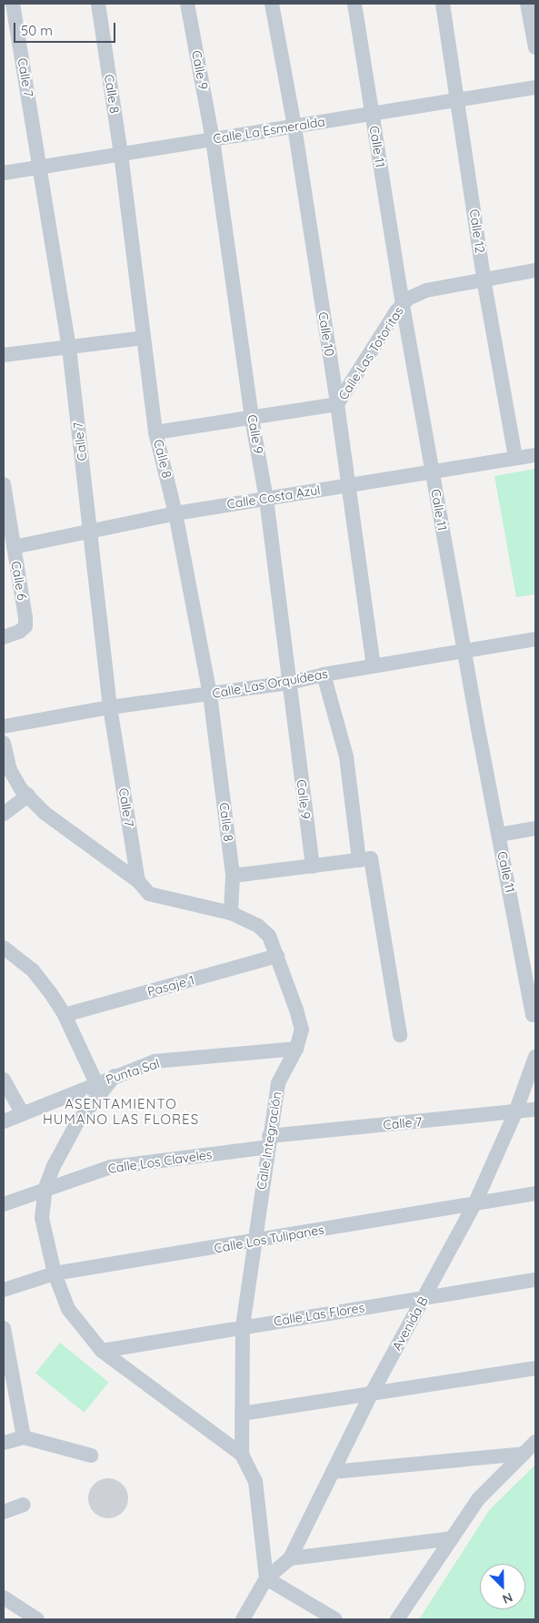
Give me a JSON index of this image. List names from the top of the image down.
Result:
{
  "streets": {
    "street": [
      "Calle 9",
      "Calle 7",
      "Calle 8",
      "Calle La Esmeralda",
      "Calle 11",
      "Calle 12",
      "Calle 10",
      "Calle Las Totoritas",
      "Calle Costa Azul",
      "Calle 6",
      "Calle Las Orquídeas",
      "Pasaje 1",
      "Punta Sal",
      "Calle Integración",
      "Calle Los Claveles",
      "Calle Los Tulipanes",
      "Calle Las Flores",
      "Avenida B"
    ]
  },
  "crossings": [
    ["Calle 9", "Calle La Esmeralda"],
    ["Calle 9", "Calle Costa Azul"],
    ["Calle 9", "Calle Las Orquídeas"],
    ["Calle 7", "Calle La Esmeralda"],
    ["Calle 7", "Calle Costa Azul"],
    ["Calle 7", "Calle Las Orquídeas"],
    ["Calle 7", "Calle Integración"],
    ["Calle 7", "Calle Los Claveles"],
    ["Calle 7", "Avenida B"],
    ["Calle 8", "Calle La Esmeralda"],
    ["Calle 8", "Calle Costa Azul"],
    ["Calle 8", "Calle Las Orquídeas"],
    ["Calle 8", "Calle Integración"],
    ["Calle La Esmeralda", "Calle 11"],
    ["Calle La Esmeralda", "Calle 12"],
    ["Calle La Esmeralda", "Calle 10"],
    ["Calle 11", "Calle Las Totoritas"],
    ["Calle 11", "Calle Costa Azul"],
    ["Calle 11", "Calle Las Orquídeas"],
    ["Calle 12", "Calle Las Totoritas"],
    ["Calle 12", "Calle Costa Azul"],
    ["Calle 10", "Calle Las Totoritas"],
    ["Calle 10", "Calle Costa Azul"],
    ["Calle 10", "Calle Las Orquídeas"],
    ["Calle Costa Azul", "Calle 6"],
    ["Pasaje 1", "Calle Integración"],
    ["Punta Sal", "Calle Integración"],
    ["Calle Integración", "Calle Los Claveles"],
    ["Calle Integración", "Calle Los Tulipanes"],
    ["Calle Integración", "Calle Las Flores"],
    ["Calle Integración", "Avenida B"],
    ["Calle Los Tulipanes", "Avenida B"],
    ["Calle Las Flores", "Avenida B"]
  ],
  "districts": ["ASENTAMIENTO HUMANO LAS FLORES"],
  "scale_bar": "50 m",
  "north": "bottom right"
}
